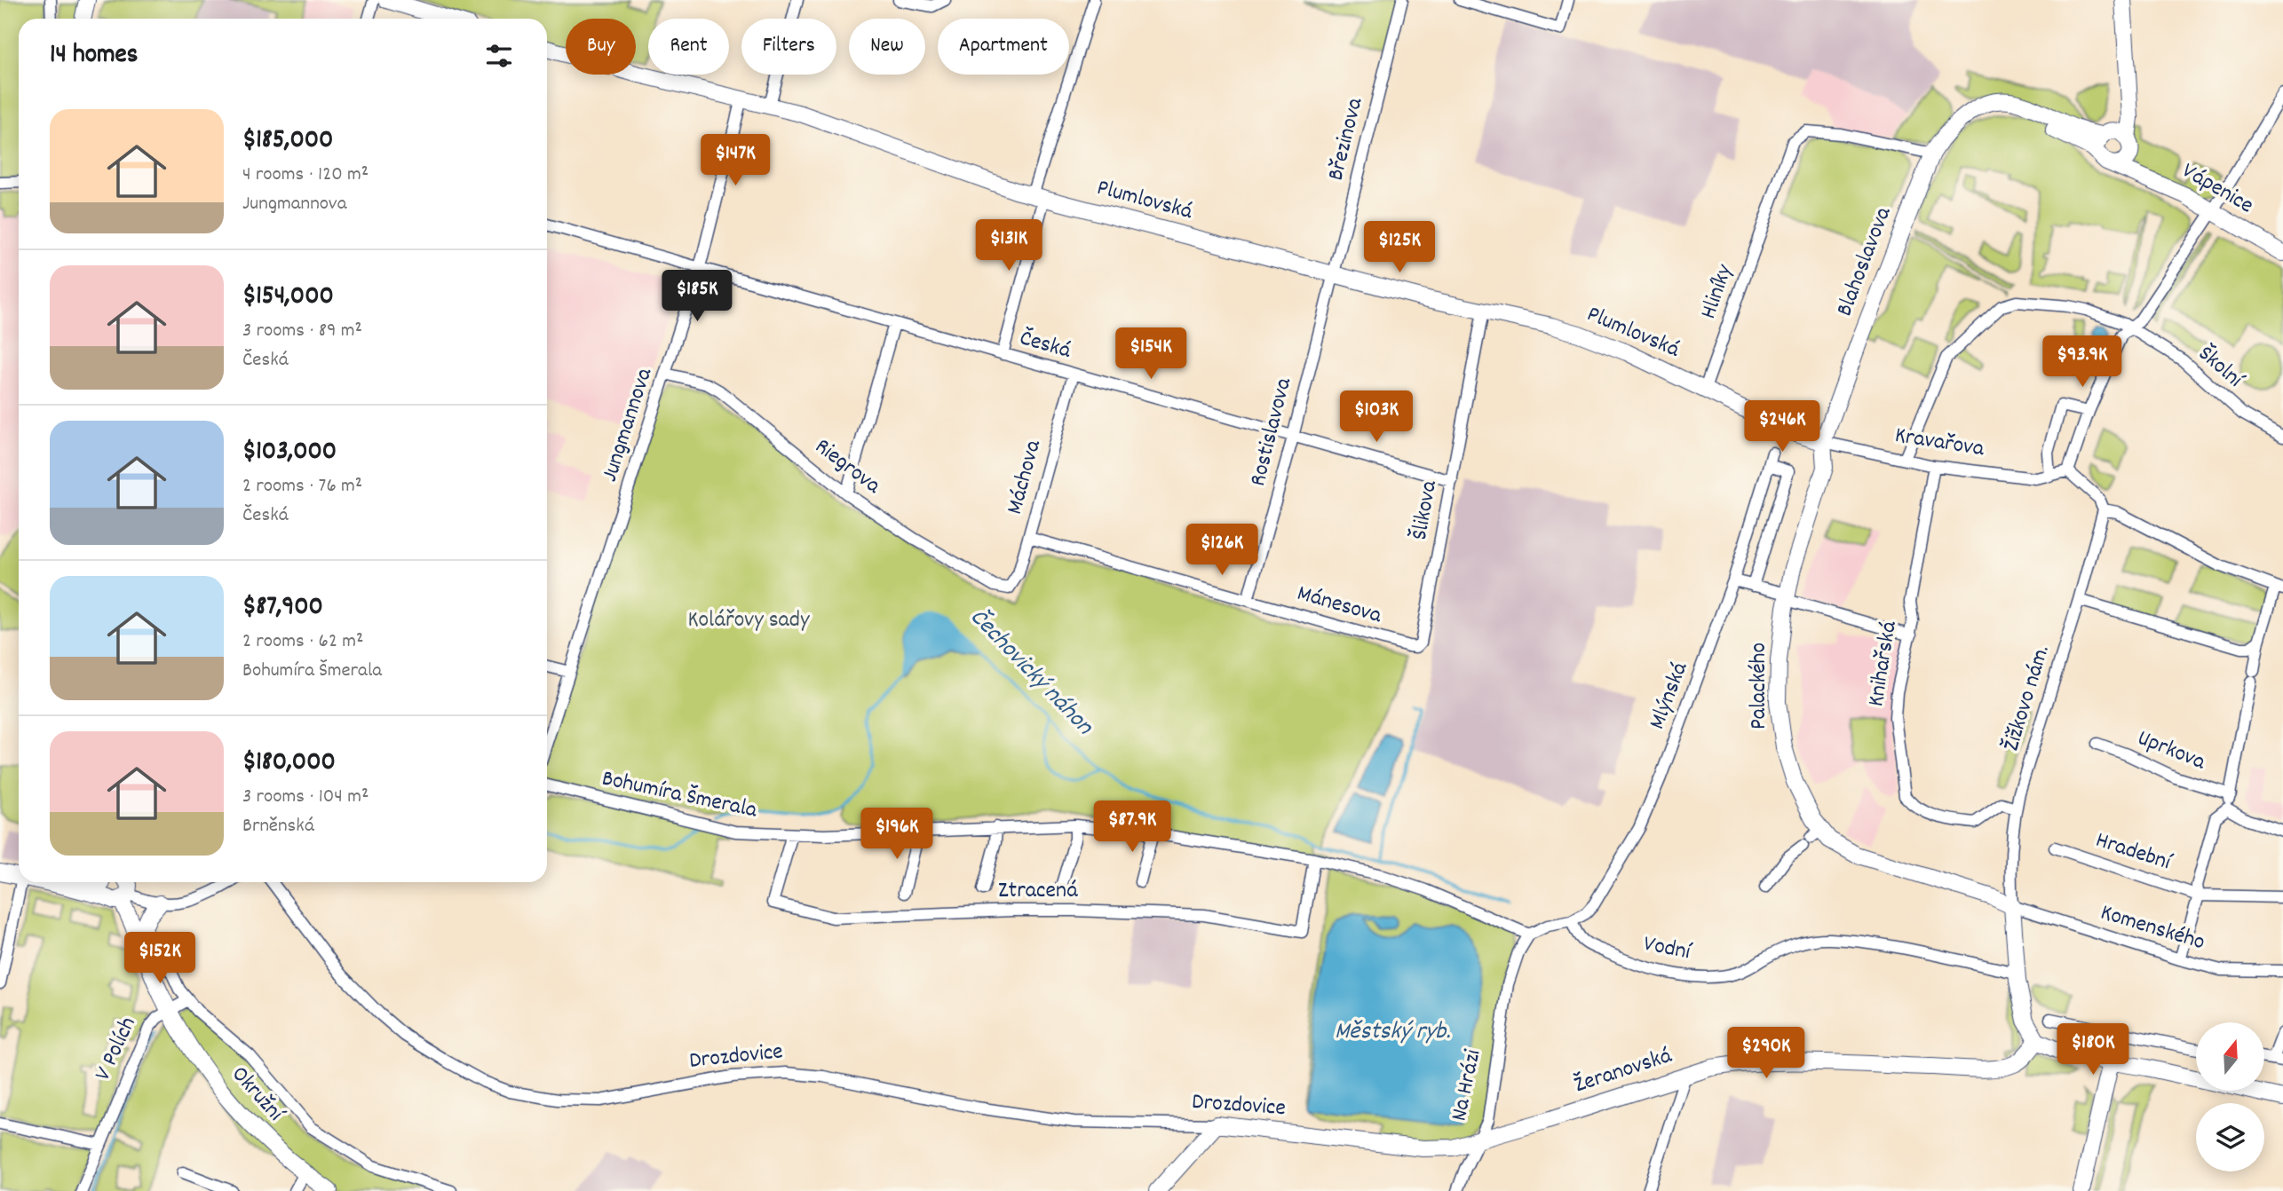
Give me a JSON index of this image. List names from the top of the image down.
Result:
{
  "streets": {
    "main road": [
      "Vápenice",
      "Plumlovská",
      "Blahoslavova",
      "Palackého",
      "V Polích",
      "Drozdovice",
      "Žeranovská",
      "Na Hrázi",
      "Okružní"
    ],
    "street": [
      "Březinova",
      "Hliníky",
      "Česká",
      "Školní",
      "Jungmannova",
      "Rostislavova",
      "Kravařova",
      "Riegrova",
      "Máchova",
      "Šlikova",
      "Mánesova",
      "Knihařská",
      "Mlýnská",
      "Žižkovo nám.",
      "Uprkova",
      "Bohumíra Šmerala",
      "Hradební",
      "Ztracená",
      "Komenského",
      "Vodní"
    ]
  },
  "crossings": [
    ["Březinova", "Plumlovská"],
    ["Březinova", "Rostislavova"],
    ["Vápenice", "Blahoslavova"],
    ["Plumlovská", "Blahoslavova"],
    ["Plumlovská", "Hliníky"],
    ["Plumlovská", "Jungmannova"],
    ["Plumlovská", "Rostislavova"],
    ["Plumlovská", "Kravařova"],
    ["Plumlovská", "Šlikova"],
    ["Plumlovská", "Palackého"],
    ["Blahoslavova", "Hliníky"],
    ["Blahoslavova", "Kravařova"],
    ["Blahoslavova", "Palackého"],
    ["Česká", "Jungmannova"],
    ["Česká", "Rostislavova"],
    ["Česká", "Máchova"],
    ["Česká", "Šlikova"],
    ["Školní", "Kravařova"],
    ["Jungmannova", "Riegrova"],
    ["Rostislavova", "Mánesova"],
    ["Kravařova", "Knihařská"],
    ["Kravařova", "Palackého"],
    ["Riegrova", "Máchova"],
    ["Máchova", "Mánesova"],
    ["Šlikova", "Mánesova"],
    ["Knihařská", "Žižkovo nám."],
    ["Palackého", "Žižkovo nám."],
    ["Palackého", "Komenského"],
    ["Mlýnská", "Vodní"],
    ["Žižkovo nám.", "Komenského"],
    ["Bohumíra Šmerala", "Ztracená"],
    ["Bohumíra Šmerala", "Na Hrázi"],
    ["V Polích", "Okružní"],
    ["Drozdovice", "Na Hrázi"],
    ["Žeranovská", "Na Hrázi"]
  ],
  "water": ["Čechovický náhon", "Městský ryb."],
  "parks": ["Kolářovy sady"],
  "north": "top",
  "page": {
    "chip": [
      "Buy",
      "Rent",
      "Filters",
      "New",
      "Apartment"
    ],
    "heading": "14 homes",
    "list": [
      {
        "name": "$185,000",
        "note": "4 rooms · 120 m² · Jungmannova"
      },
      {
        "name": "$154,000",
        "note": "3 rooms · 89 m² · Česká"
      },
      {
        "name": "$103,000",
        "note": "2 rooms · 76 m² · Česká"
      },
      {
        "name": "$87,900",
        "note": "2 rooms · 62 m² · Bohumíra Šmerala"
      },
      {
        "name": "$180,000",
        "note": "3 rooms · 104 m² · Brněnská"
      }
    ],
    "price": [
      "$147K",
      "$131K",
      "$125K",
      "$185K",
      "$154K",
      "$93.9K",
      "$103K",
      "$246K",
      "$126K",
      "$87.9K",
      "$196K",
      "$152K",
      "$180K",
      "$290K"
    ]
  }
}
